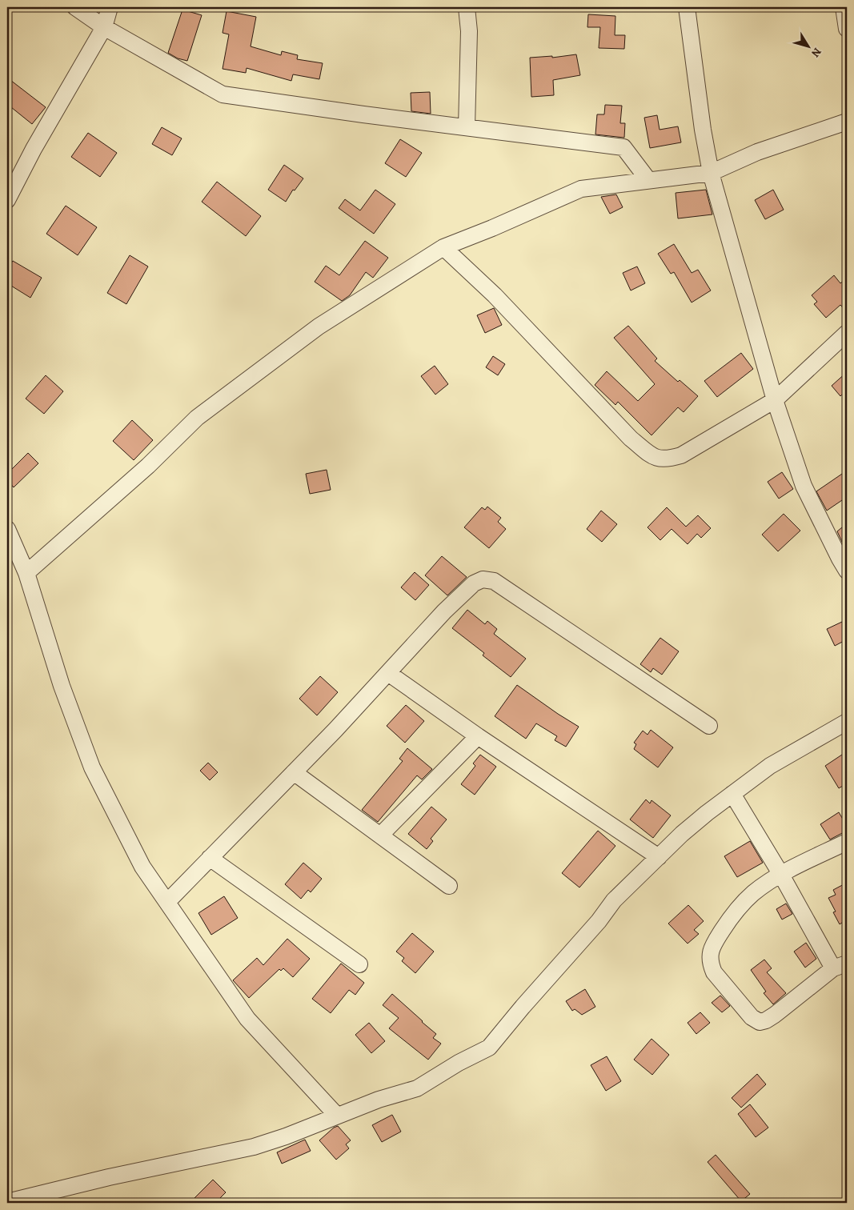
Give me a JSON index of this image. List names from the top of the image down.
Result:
{
  "north": "bottom right"
}
